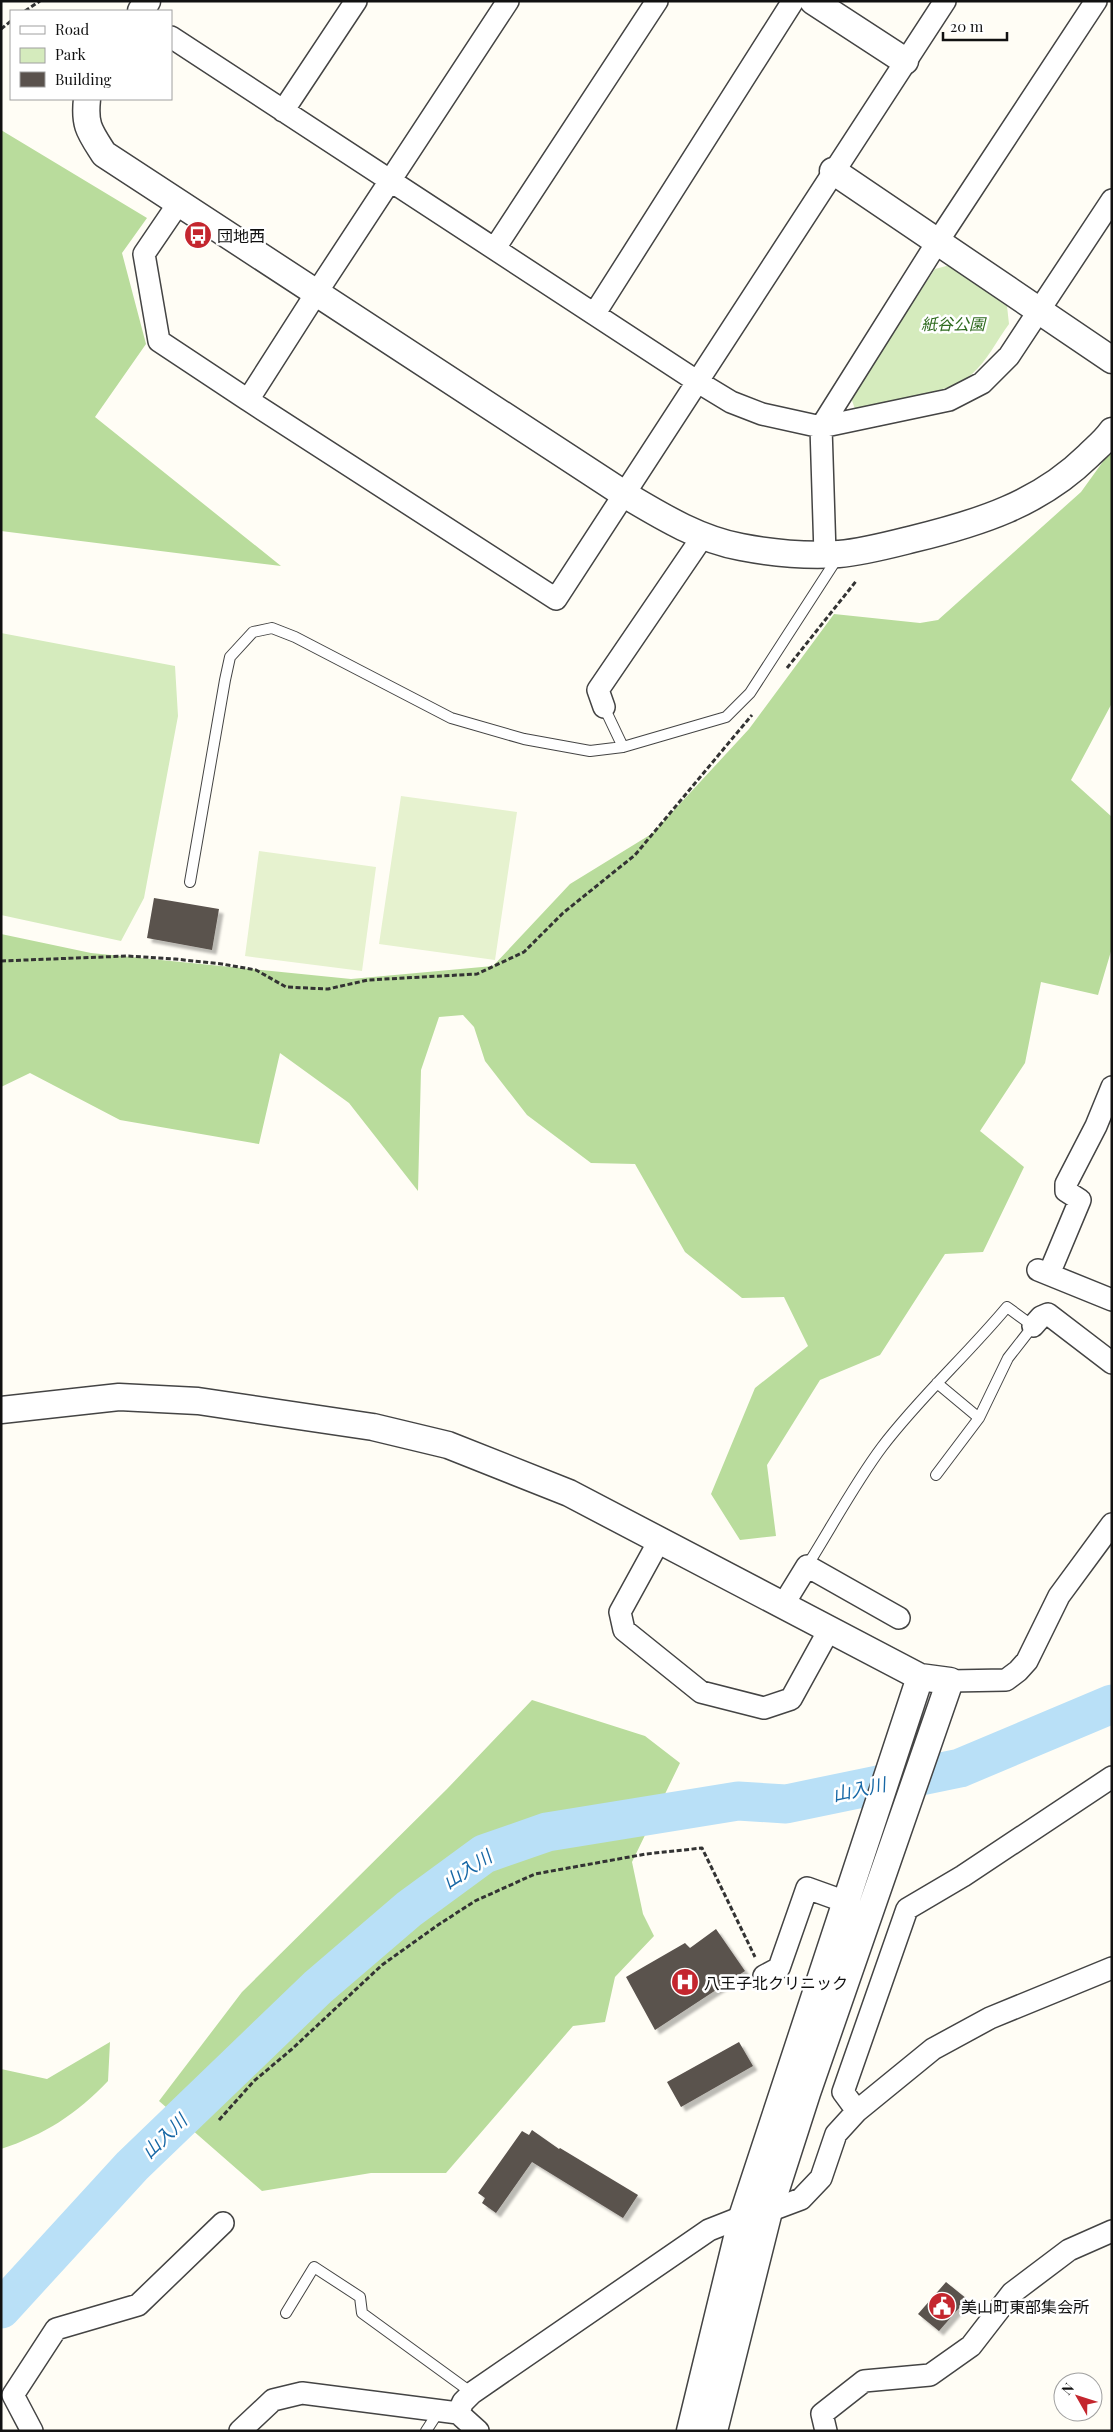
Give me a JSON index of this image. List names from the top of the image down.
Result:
{
  "water": ["山入川"],
  "parks": ["紙谷公園"],
  "places": {
    "bus stop": ["団地西"],
    "hospital": ["八王子北クリニック"],
    "public building": ["美山町東部集会所"]
  },
  "legend": ["Road", "Park", "Building"],
  "scale_bar": "20 m",
  "north": "top left"
}
